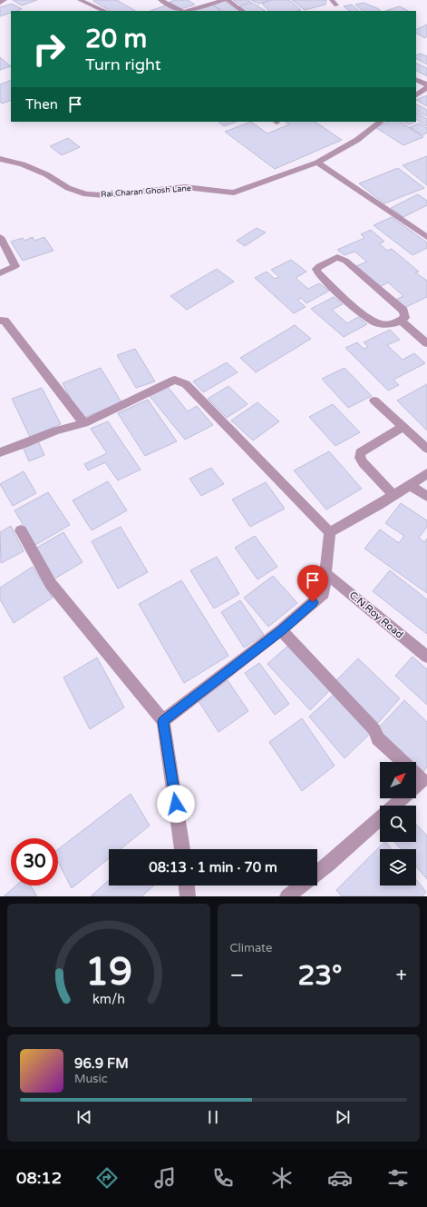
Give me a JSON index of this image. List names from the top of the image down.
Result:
{
  "streets": {
    "street": ["Rai Charan Ghosh Lane", "C.N.Roy Road"]
  },
  "north": "top right",
  "page": {
    "turn": ["20 m", "Turn right"],
    "then": "Then",
    "limit": "30",
    "trip": "08:13 · 1 min · 70 m",
    "tile": "Climate",
    "heat": ["−", "23°", "+"],
    "song": ["96.9 FM", "Music"],
    "tabs": "08:12",
    "gauge": ["19", "km/h"]
  }
}
